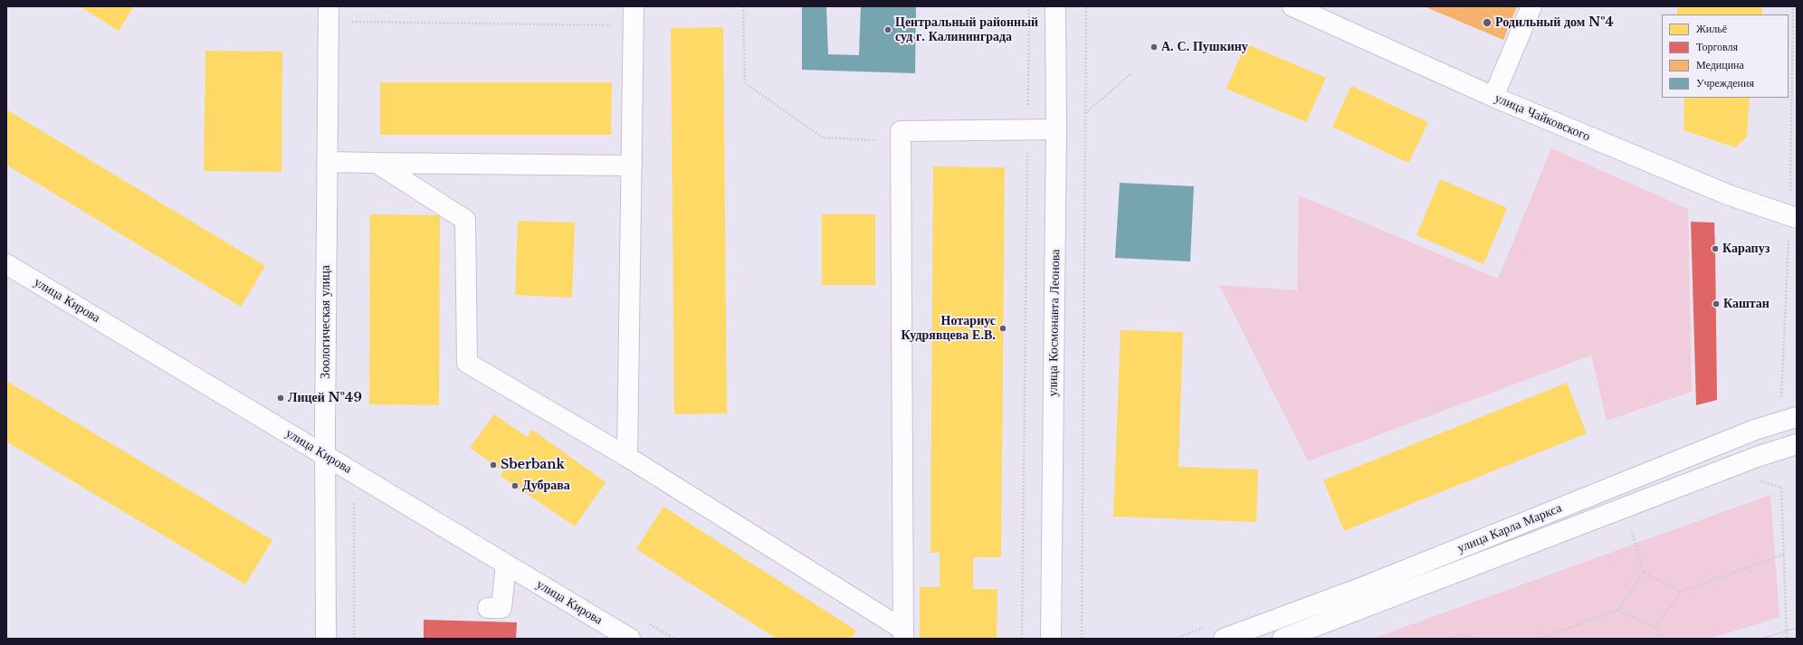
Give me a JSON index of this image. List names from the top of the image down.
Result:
{
  "streets": {
    "main road": [
      "улица Чайковского",
      "улица Кирова",
      "Зоологическая улица",
      "улица Космонавта Леонова",
      "улица Карла Маркса"
    ]
  },
  "crossings": [
    ["улица Кирова", "Зоологическая улица"]
  ],
  "places": [
    "Родильный дом №4",
    "Центральный районный суд г. Калининграда",
    "А. С. Пушкину",
    "Карапуз",
    "Каштан",
    "Нотариус Кудрявцева Е.В.",
    "Лицей №49",
    "Sberbank",
    "Дубрава"
  ],
  "legend": [
    "Жильё",
    "Торговля",
    "Медицина",
    "Учреждения"
  ]
}
